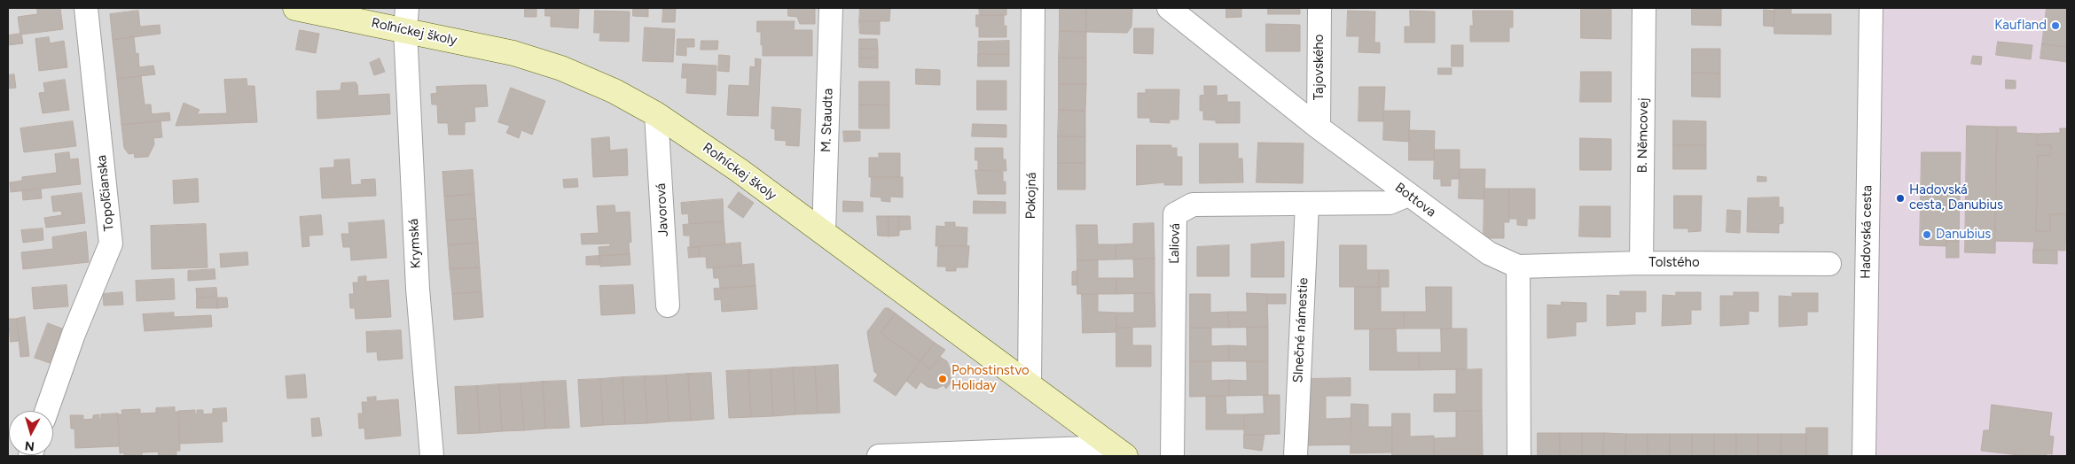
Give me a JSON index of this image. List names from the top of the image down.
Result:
{
  "streets": {
    "main road": ["Roľníckej školy"],
    "street": [
      "Tajovského",
      "M. Staudta",
      "B. Němcovej",
      "Topoľčianska",
      "Pokojná",
      "Bottova",
      "Javorová",
      "Hadovská cesta",
      "Krymská",
      "Ľaliová",
      "Tolstého",
      "Slnečné námestie"
    ]
  },
  "crossings": [
    ["Roľníckej školy", "M. Staudta"],
    ["Roľníckej školy", "Pokojná"],
    ["Roľníckej školy", "Javorová"],
    ["Roľníckej školy", "Krymská"],
    ["Tajovského", "Bottova"],
    ["B. Němcovej", "Tolstého"],
    ["Bottova", "Ľaliová"],
    ["Bottova", "Tolstého"],
    ["Ľaliová", "Slnečné námestie"]
  ],
  "places": [
    "Kaufland",
    "Hadovská cesta, Danubius",
    "Danubius",
    "Pohostinstvo Holiday"
  ],
  "north": "bottom"
}
